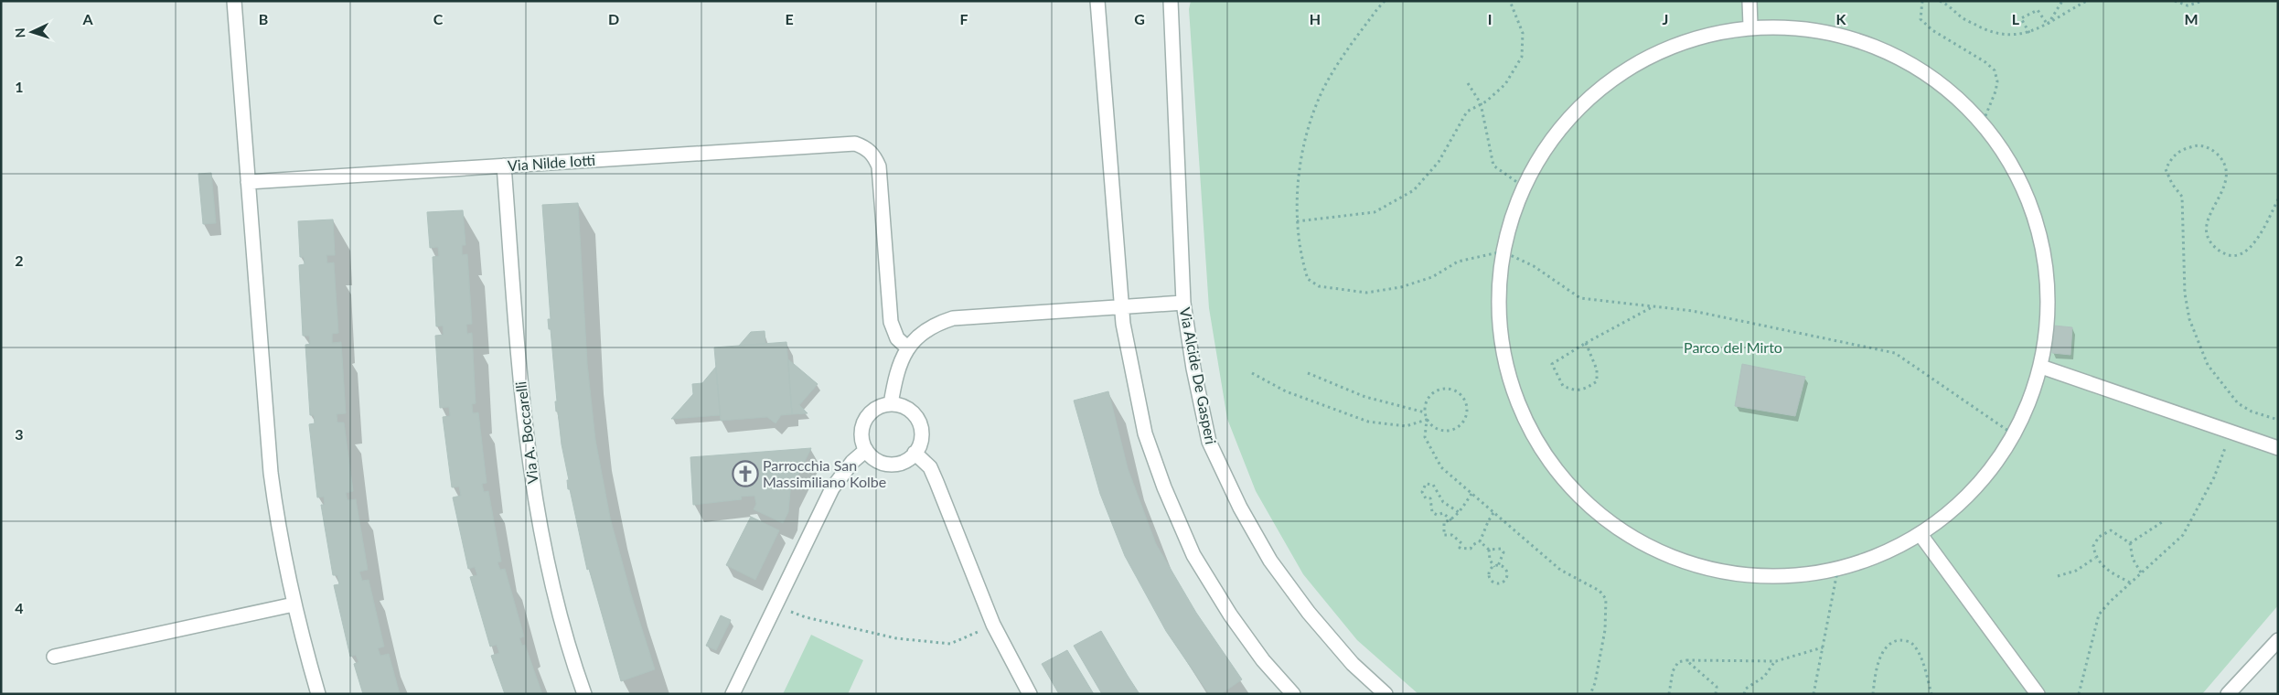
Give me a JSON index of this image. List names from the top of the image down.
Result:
{
  "streets": {
    "street": ["Via Nilde Iotti", "Via Alcide De Gasperi", "Via A. Boccarelli"]
  },
  "crossings": [
    ["Via Nilde Iotti", "Via A. Boccarelli"]
  ],
  "parks": ["Parco del Mirto"],
  "places": {
    "church": ["Parrocchia San Massimiliano Kolbe"]
  },
  "north": "left",
  "grid": {
    "columns": [
      "A",
      "B",
      "C",
      "D",
      "E",
      "F",
      "G",
      "H",
      "I",
      "J",
      "K",
      "L",
      "M"
    ],
    "rows": [
      "1",
      "2",
      "3",
      "4"
    ]
  }
}
